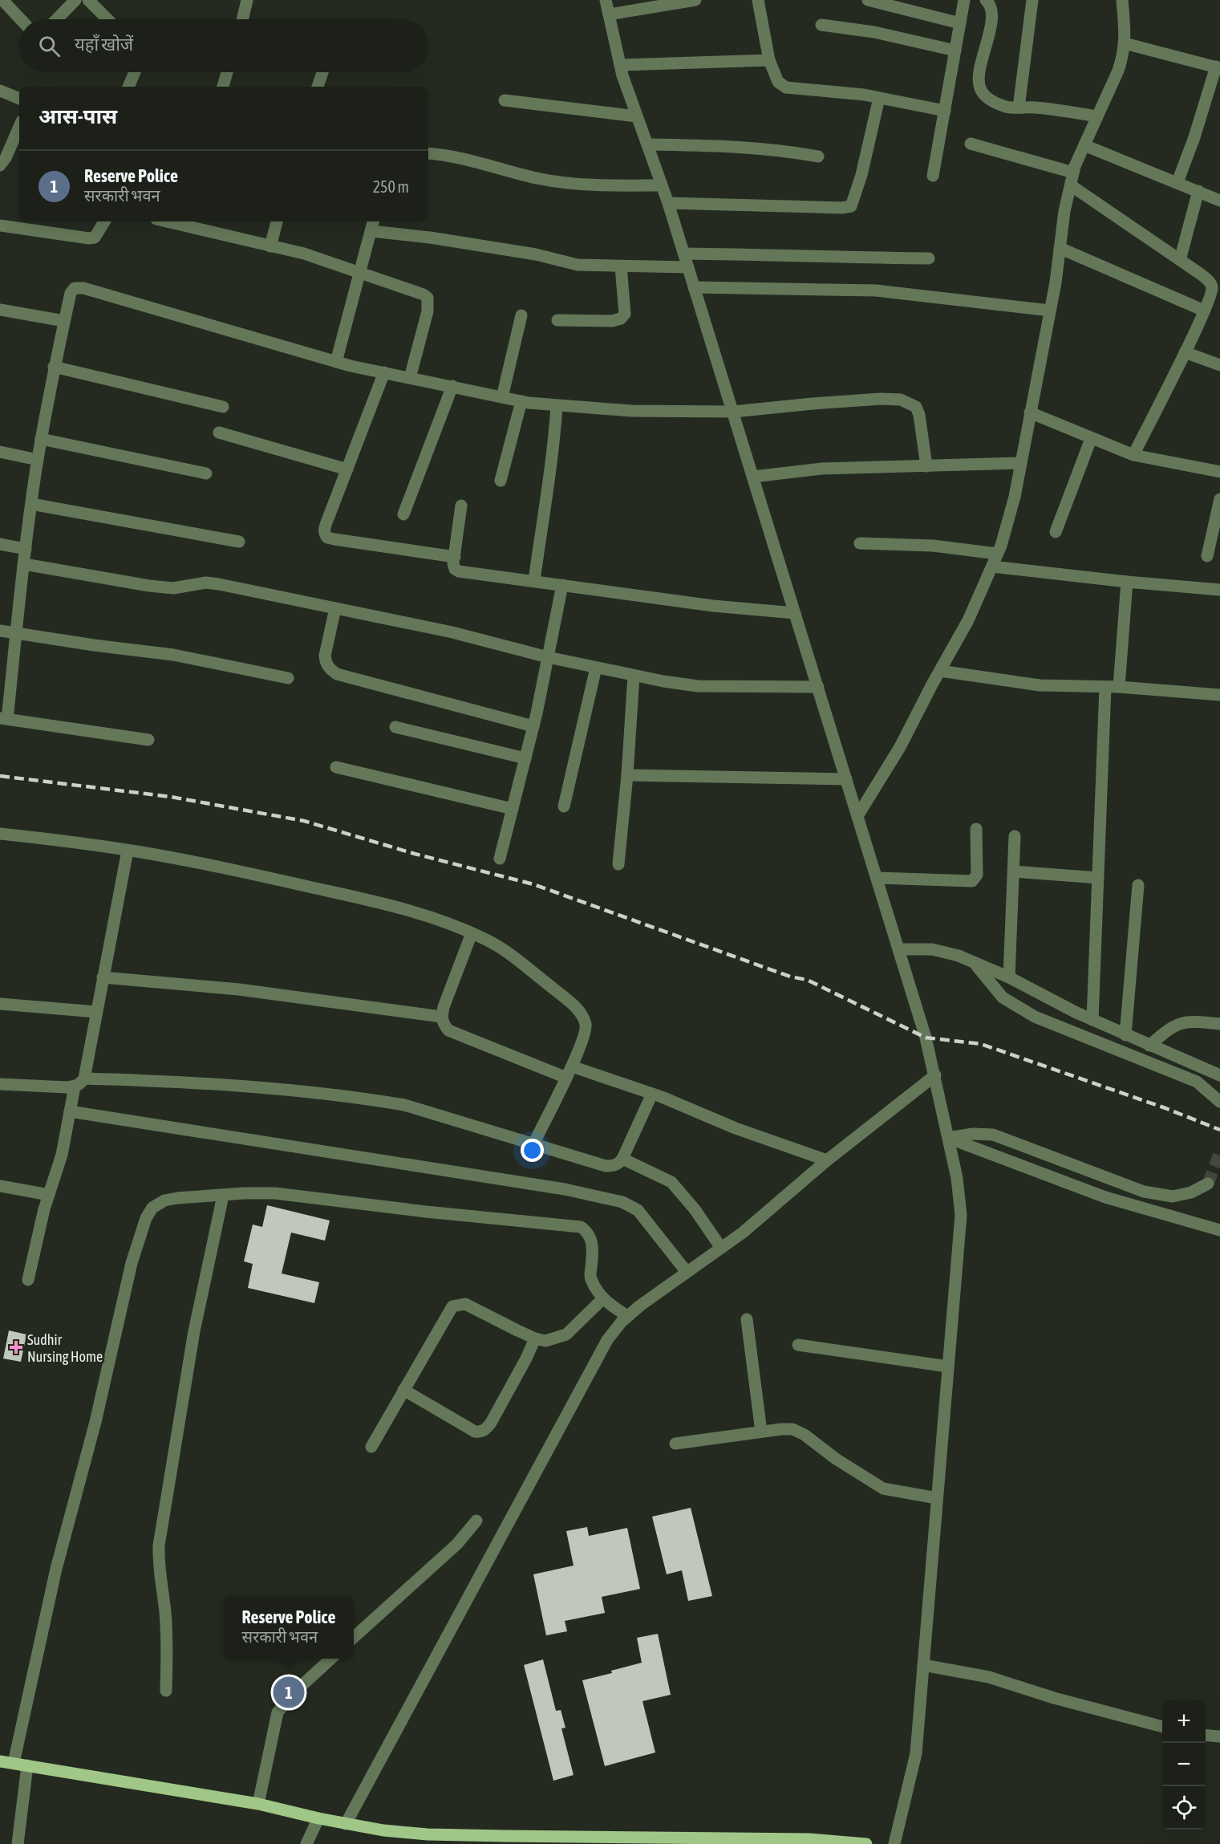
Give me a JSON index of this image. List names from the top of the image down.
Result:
{
  "places": {
    "health": ["Sudhir Nursing Home"]
  },
  "page": {
    "search": "यहाँ खोजें",
    "heading": "आस-पास",
    "list": [
      {
        "mark": "1",
        "name": "Reserve Police",
        "note": "सरकारी भवन",
        "value": "250 m"
      }
    ],
    "popup": ["Reserve Police", "सरकारी भवन"],
    "pins": "1",
    "map_buttons": ["+", "−"]
  }
}
